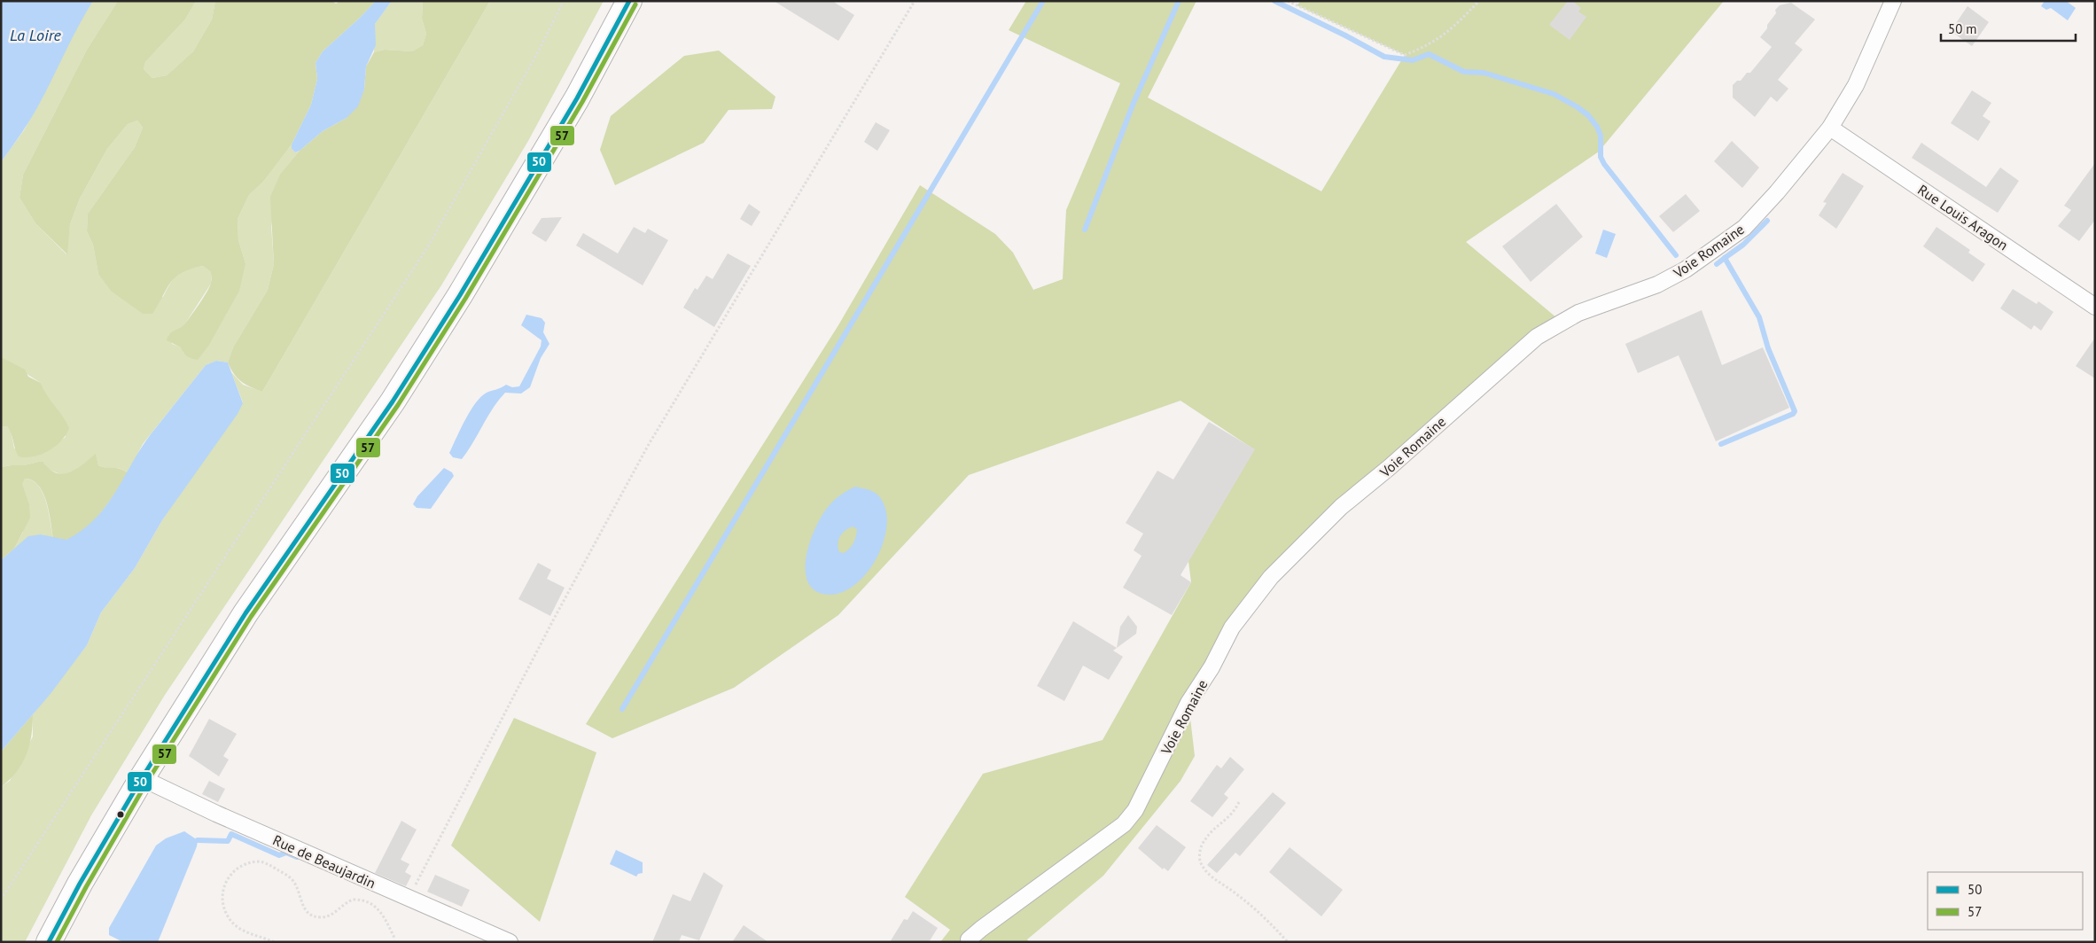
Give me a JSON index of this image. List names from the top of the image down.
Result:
{
  "streets": {
    "street": ["Rue Louis Aragon", "Voie Romaine", "Rue de Beaujardin"]
  },
  "crossings": [
    ["Rue Louis Aragon", "Voie Romaine"]
  ],
  "water": ["La Loire"],
  "lines": ["transit line 50", "transit line 57"],
  "legend": ["50", "57"],
  "scale_bar": "50 m"
}
